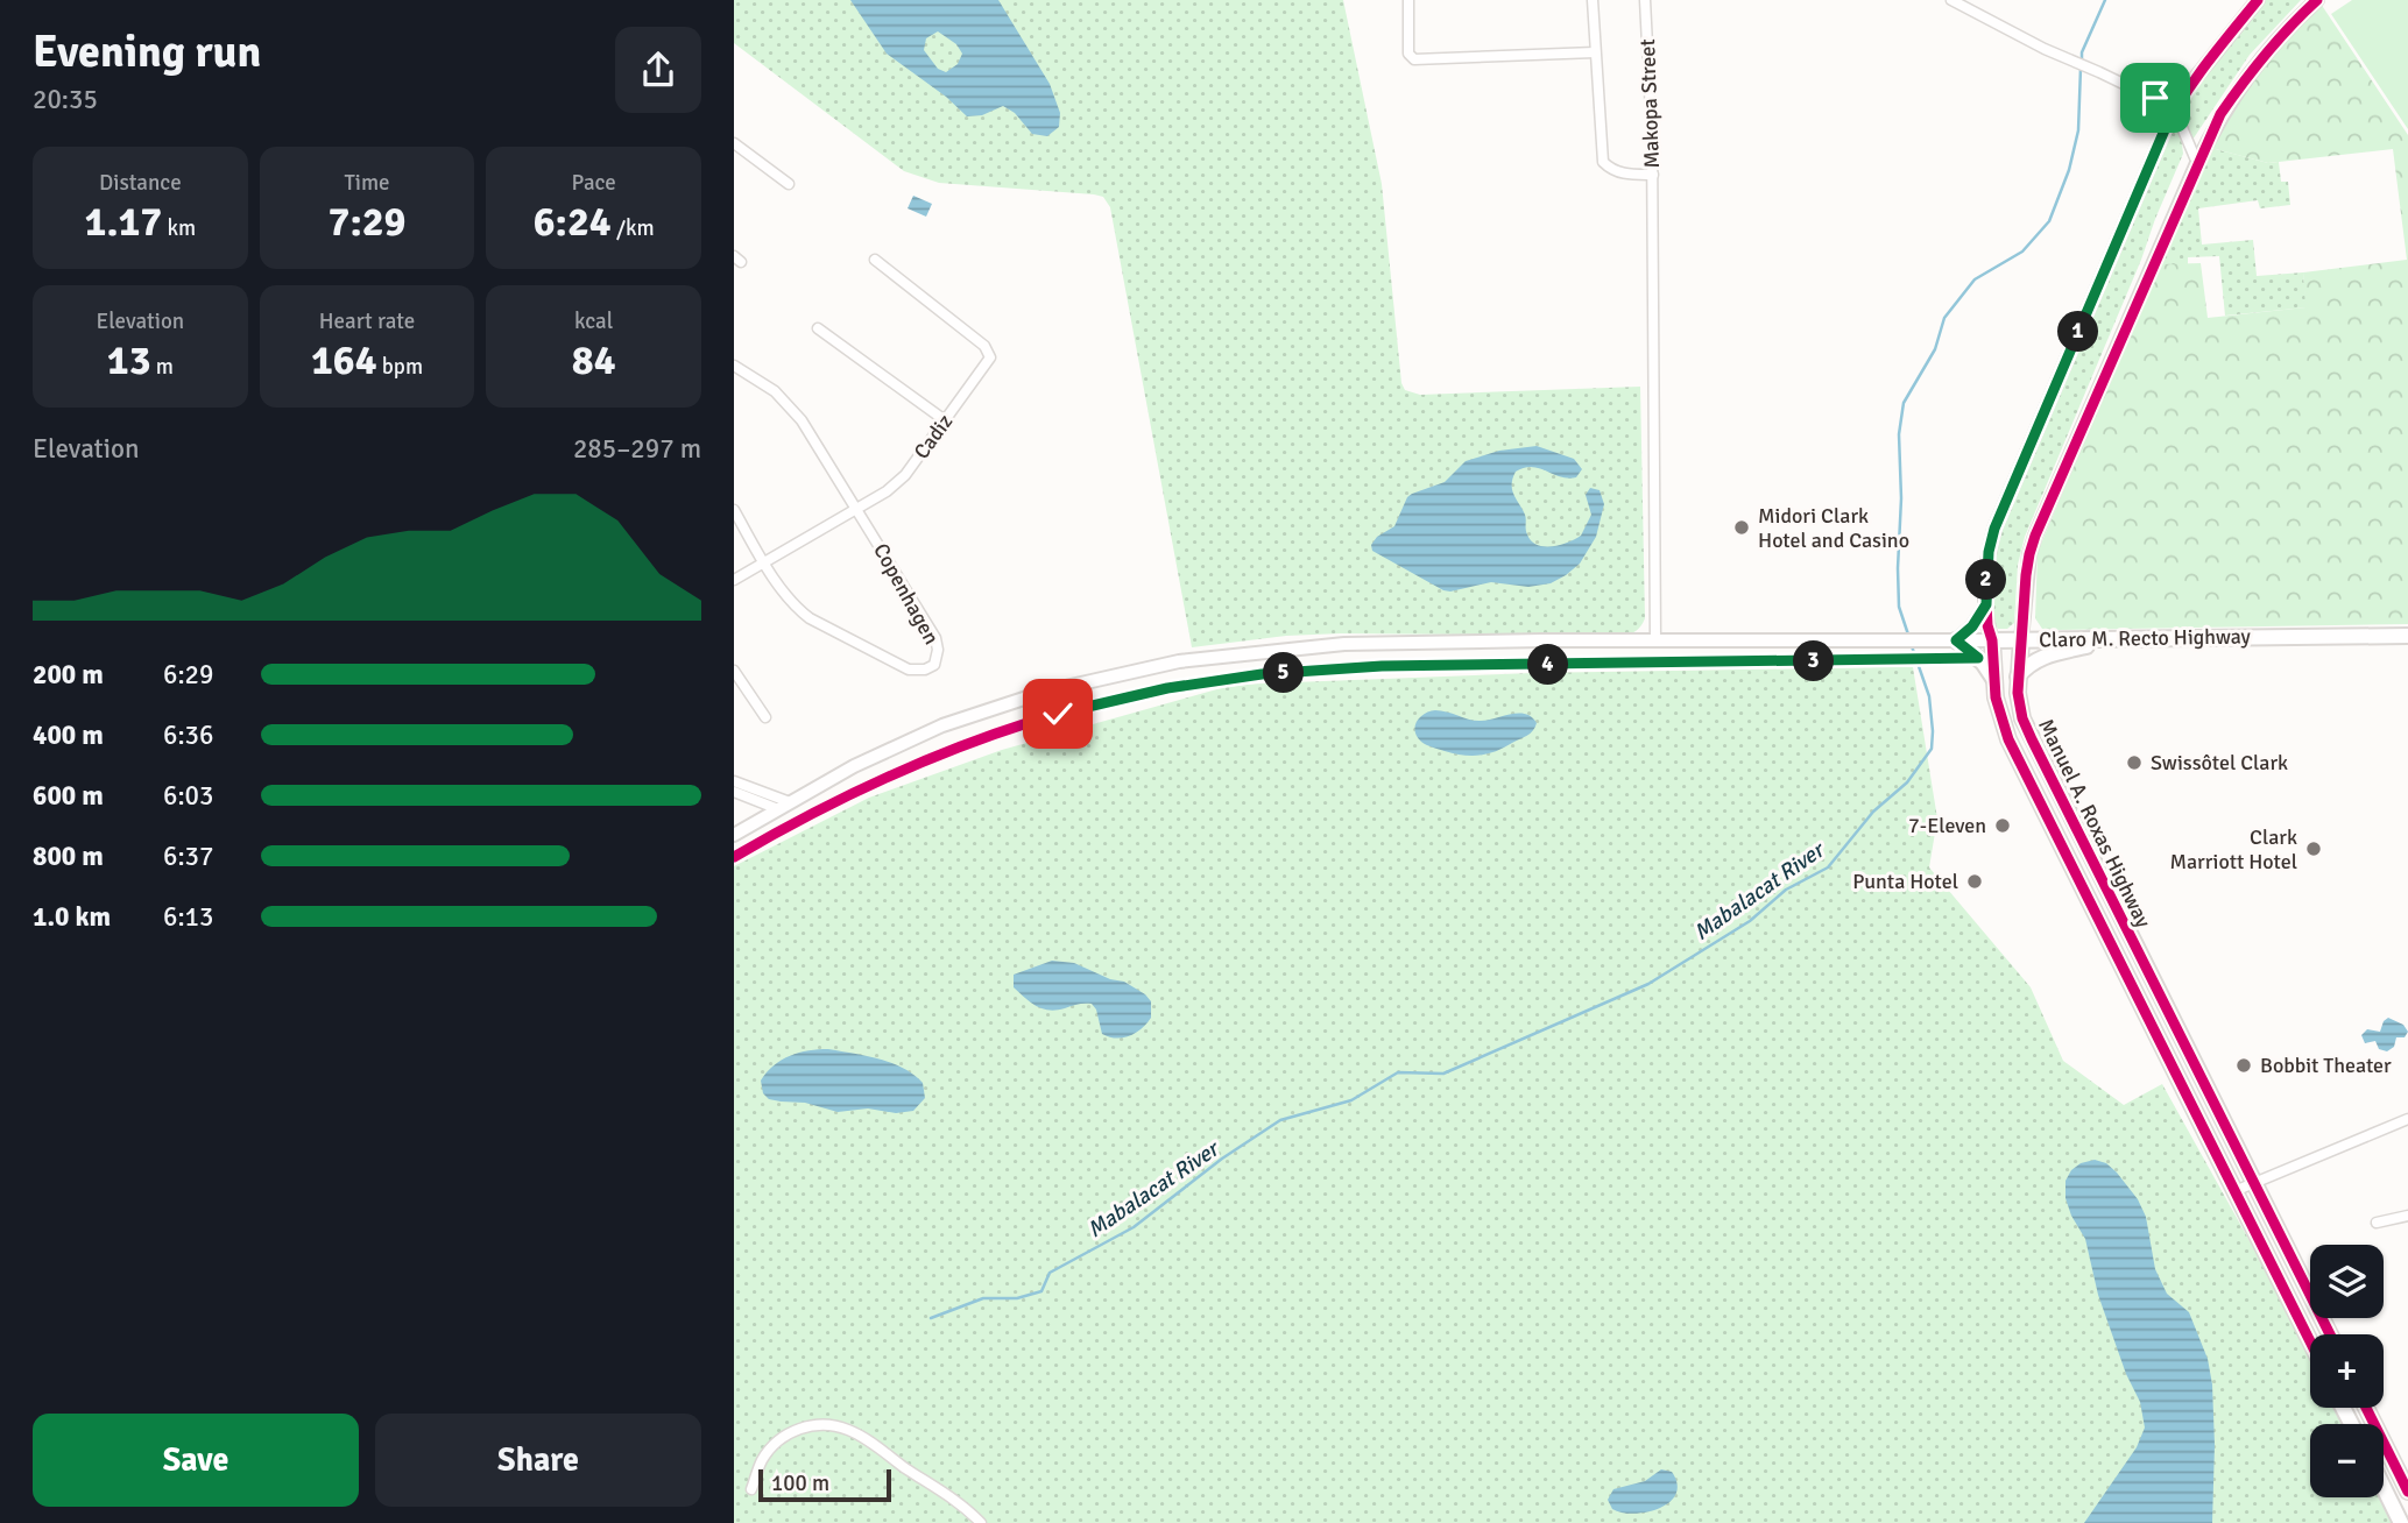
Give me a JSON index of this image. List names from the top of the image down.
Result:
{
  "streets": {
    "main road": ["Claro M. Recto Highway", "Manuel A. Roxas Highway"],
    "street": ["Makopa Street", "Cadiz", "Copenhagen"]
  },
  "crossings": [
    ["Makopa Street", "Claro M. Recto Highway"],
    ["Cadiz", "Copenhagen"],
    ["Claro M. Recto Highway", "Manuel A. Roxas Highway"]
  ],
  "water": ["Mabalacat River"],
  "places": [
    "Midori Clark Hotel and Casino",
    "Swissôtel Clark",
    "7-Eleven",
    "Clark Marriott Hotel",
    "Punta Hotel",
    "Bobbit Theater"
  ],
  "scale_bar": "100 m",
  "page": {
    "heading": ["Evening run", "20:35"],
    "stats": [
      ["Distance", "1.17 km"],
      ["Time", "7:29"],
      ["Pace", "6:24 /km"],
      ["Elevation", "13 m"],
      ["Heart rate", "164 bpm"],
      ["kcal", "84"]
    ],
    "pins": [
      "1",
      "2",
      "3",
      "4",
      "5"
    ],
    "chart": ["Elevation", "285–297 m"],
    "list": [
      {
        "name": "200 m",
        "note": "6:29"
      },
      {
        "name": "400 m",
        "note": "6:36"
      },
      {
        "name": "600 m",
        "note": "6:03"
      },
      {
        "name": "800 m",
        "note": "6:37"
      },
      {
        "name": "1.0 km",
        "note": "6:13"
      }
    ],
    "map_buttons": ["+", "−"],
    "buttons": ["Save", "Share"],
    "scale": "100 m"
  }
}
